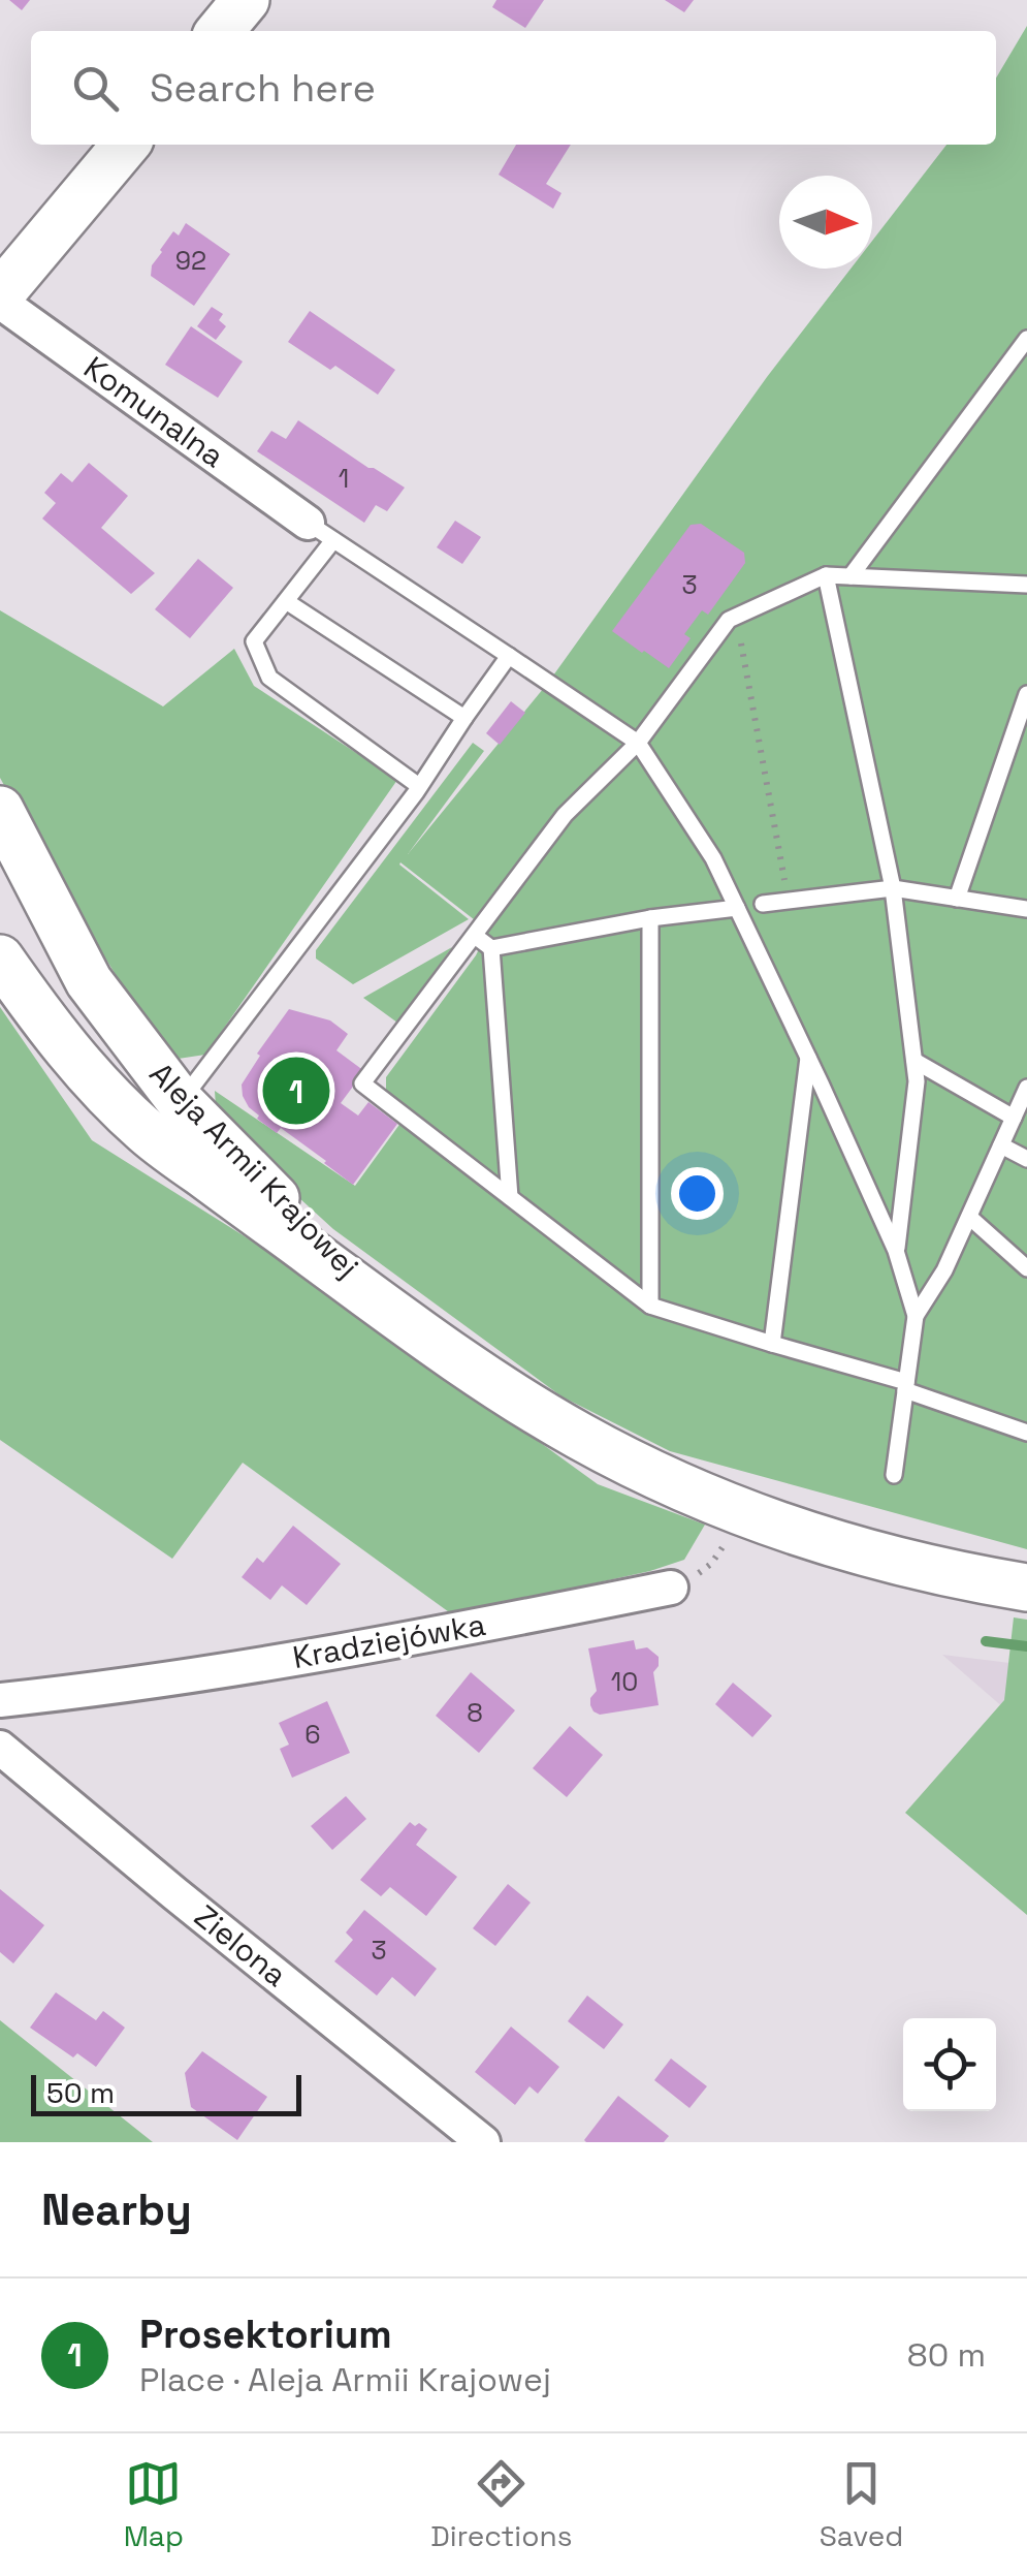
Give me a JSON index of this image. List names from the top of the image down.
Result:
{
  "streets": {
    "main road": ["Aleja Armii Krajowej"],
    "street": ["Komunalna", "Kradziejówka", "Zielona"]
  },
  "house_numbers": [
    "92",
    "1",
    "3",
    "10",
    "8",
    "6",
    "3"
  ],
  "scale_bar": "50 m",
  "north": "right",
  "page": {
    "search": "Search here",
    "pins": "1",
    "scale": "50 m",
    "heading": "Nearby",
    "list": [
      {
        "mark": "1",
        "name": "Prosektorium",
        "note": "Place · Aleja Armii Krajowej",
        "value": "80 m"
      }
    ],
    "nav": ["Map", "Directions", "Saved"]
  }
}
